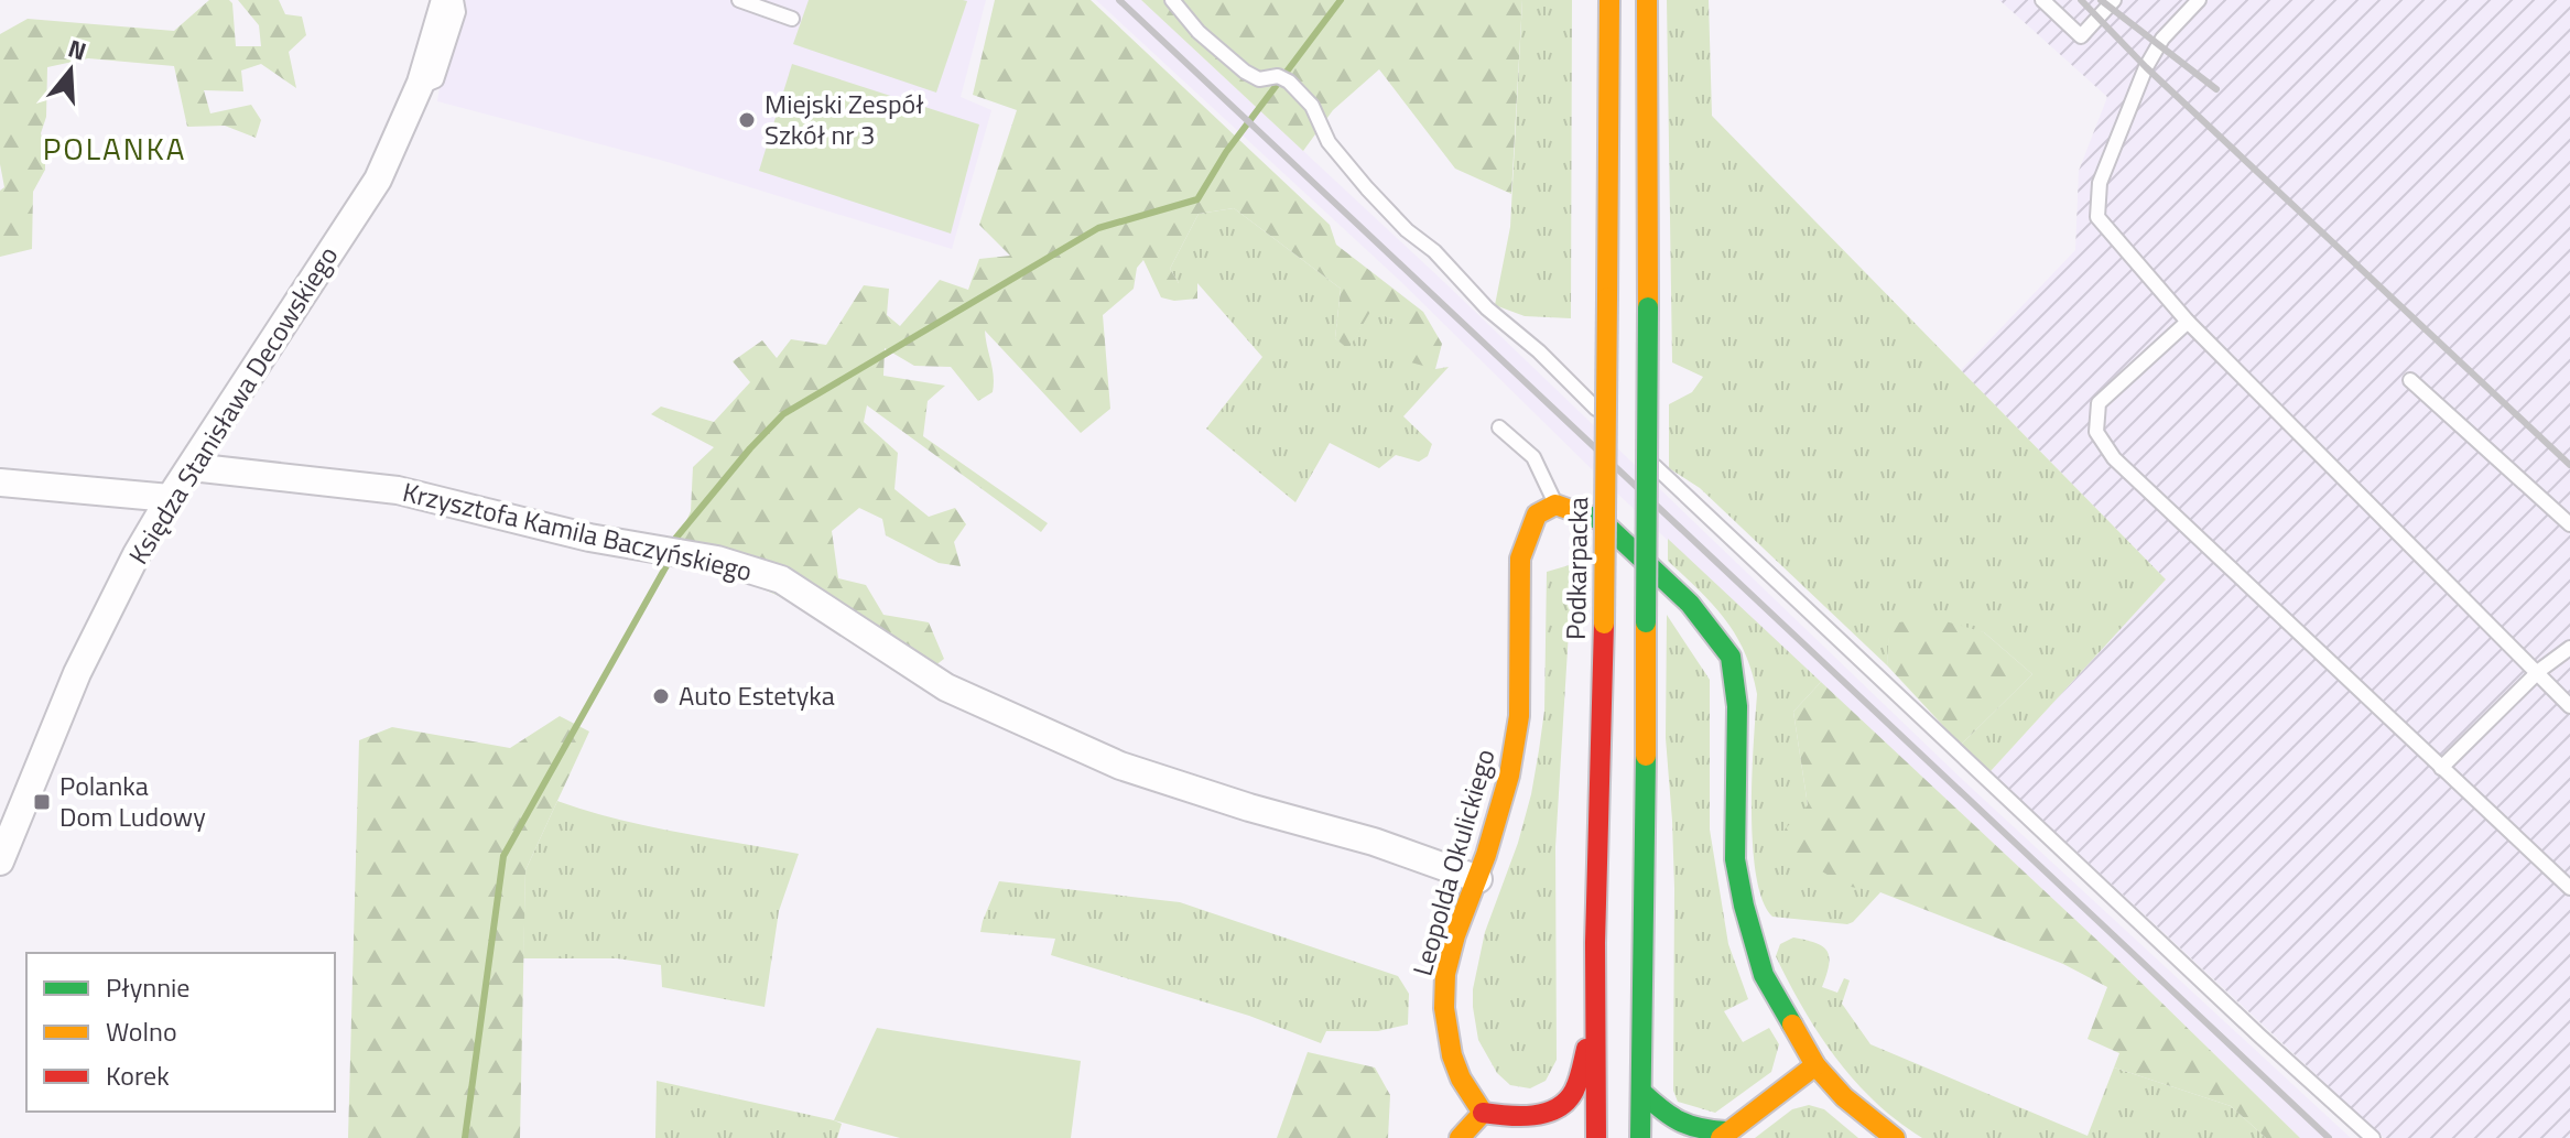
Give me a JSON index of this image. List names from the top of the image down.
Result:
{
  "streets": {
    "main road": ["Podkarpacka", "Leopolda Okulickiego"],
    "street": ["Księdza Stanisława Decowskiego", "Krzysztofa Kamila Baczyńskiego"]
  },
  "crossings": [
    ["Księdza Stanisława Decowskiego", "Krzysztofa Kamila Baczyńskiego"],
    ["Krzysztofa Kamila Baczyńskiego", "Leopolda Okulickiego"]
  ],
  "districts": ["POLANKA"],
  "places": {
    "other": ["Miejski Zespół Szkół nr 3", "Auto Estetyka"],
    "transit": ["Polanka Dom Ludowy"]
  },
  "legend": ["Płynnie", "Wolno", "Korek"],
  "north": "top"
}
